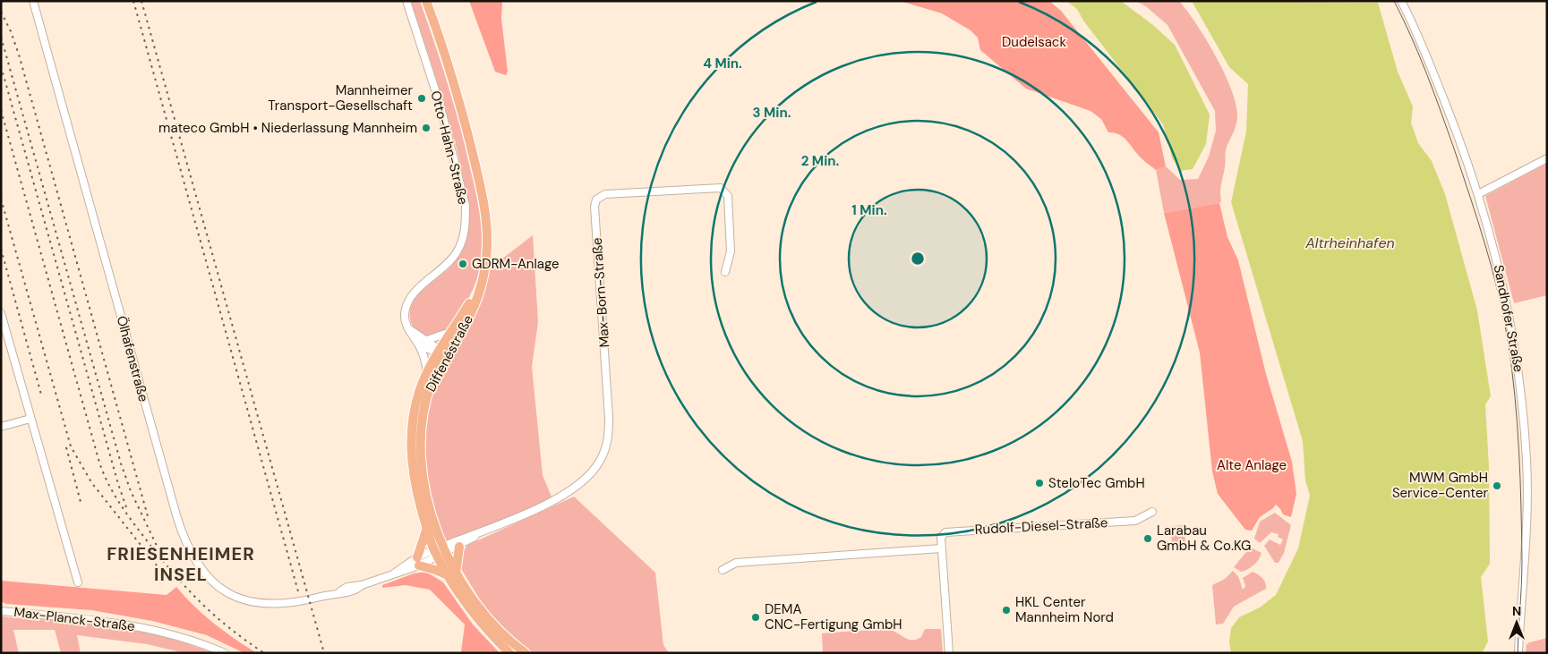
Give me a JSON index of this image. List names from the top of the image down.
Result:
{
  "streets": {
    "main road": ["Diffenéstraße"],
    "street": [
      "Otto-Hahn-Straße",
      "Max-Born-Straße",
      "Sandhofer Straße",
      "Ölhafenstraße",
      "Rudolf-Diesel-Straße",
      "Max-Planck-Straße"
    ]
  },
  "crossings": [
    ["Max-Born-Straße", "Diffenéstraße"],
    ["Max-Born-Straße", "Ölhafenstraße"],
    ["Diffenéstraße", "Ölhafenstraße"]
  ],
  "districts": ["FRIESENHEIMER INSEL"],
  "water": ["Altrheinhafen"],
  "parks": ["Dudelsack", "Alte Anlage"],
  "places": [
    "Mannheimer Transport-Gesellschaft",
    "mateco GmbH • Niederlassung Mannheim",
    "GDRM-Anlage",
    "SteloTec GmbH",
    "MWM GmbH Service-Center",
    "Larabau GmbH & Co.KG",
    "HKL Center Mannheim Nord",
    "DEMA CNC-Fertigung GmbH"
  ],
  "north": "top",
  "rings": [
    "4 Min.",
    "3 Min.",
    "2 Min.",
    "1 Min."
  ]
}
